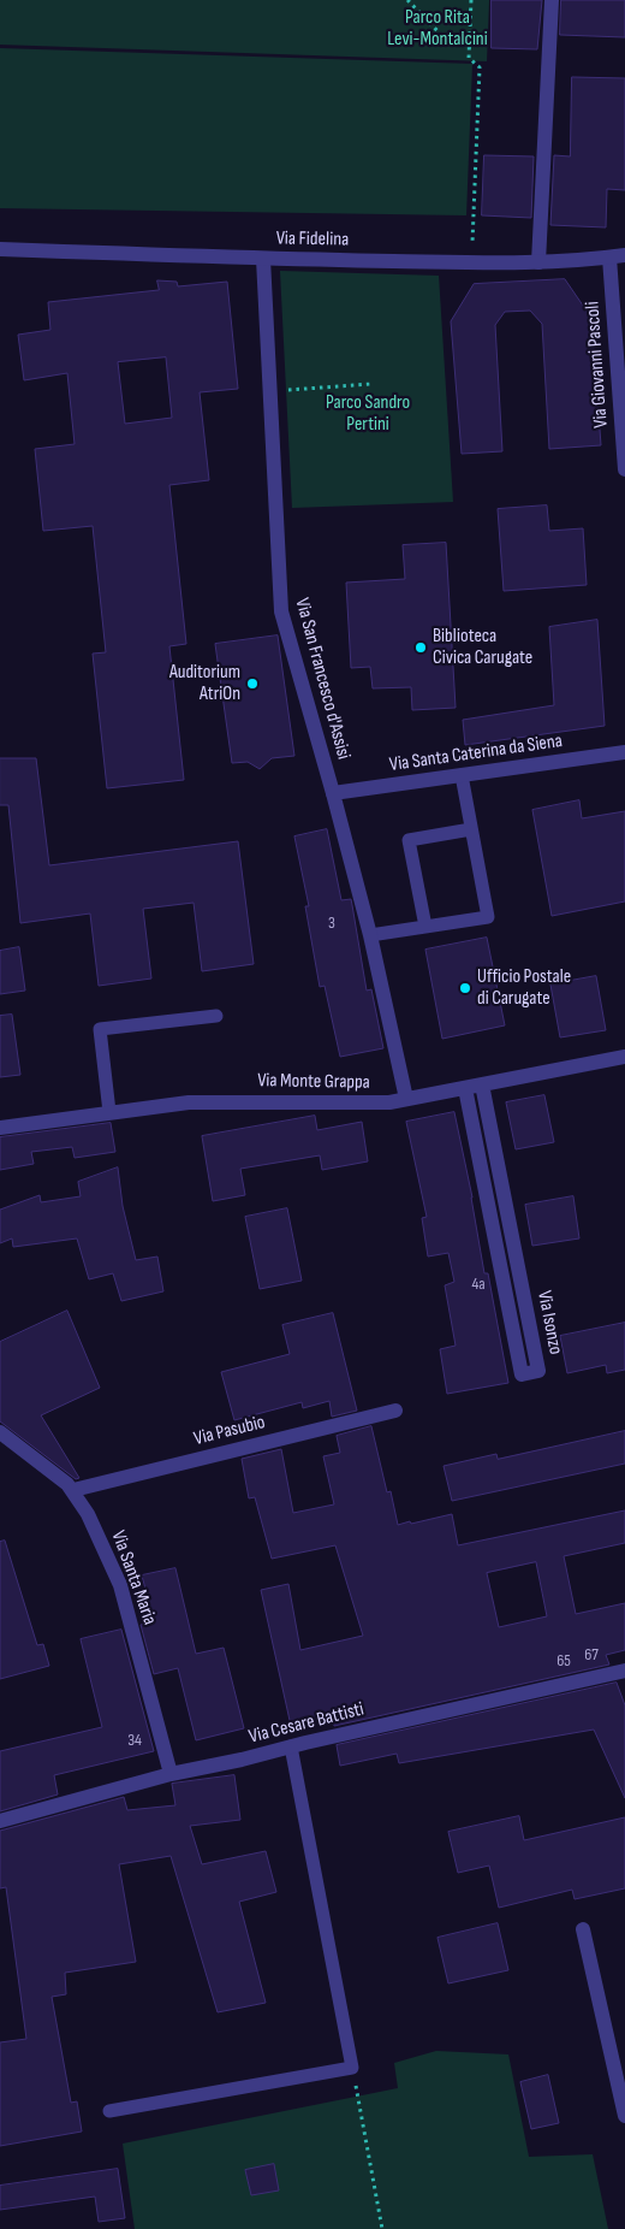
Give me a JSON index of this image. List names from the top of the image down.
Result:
{
  "streets": {
    "street": [
      "Via Fidelina",
      "Via Giovanni Pascoli",
      "Via San Francesco d'Assisi",
      "Via Santa Caterina da Siena",
      "Via Monte Grappa",
      "Via Isonzo",
      "Via Pasubio",
      "Via Santa Maria",
      "Via Cesare Battisti"
    ]
  },
  "crossings": [
    ["Via Fidelina", "Via Giovanni Pascoli"],
    ["Via Fidelina", "Via San Francesco d'Assisi"],
    ["Via San Francesco d'Assisi", "Via Santa Caterina da Siena"],
    ["Via San Francesco d'Assisi", "Via Monte Grappa"],
    ["Via Monte Grappa", "Via Isonzo"],
    ["Via Pasubio", "Via Santa Maria"],
    ["Via Santa Maria", "Via Cesare Battisti"]
  ],
  "parks": ["Parco Rita Levi-Montalcini", "Parco Sandro Pertini"],
  "places": ["Biblioteca Civica Carugate", "Auditorium AtriOn", "Ufficio Postale di Carugate"],
  "house_numbers": [
    "3",
    "4a",
    "67",
    "65",
    "34"
  ]
}
